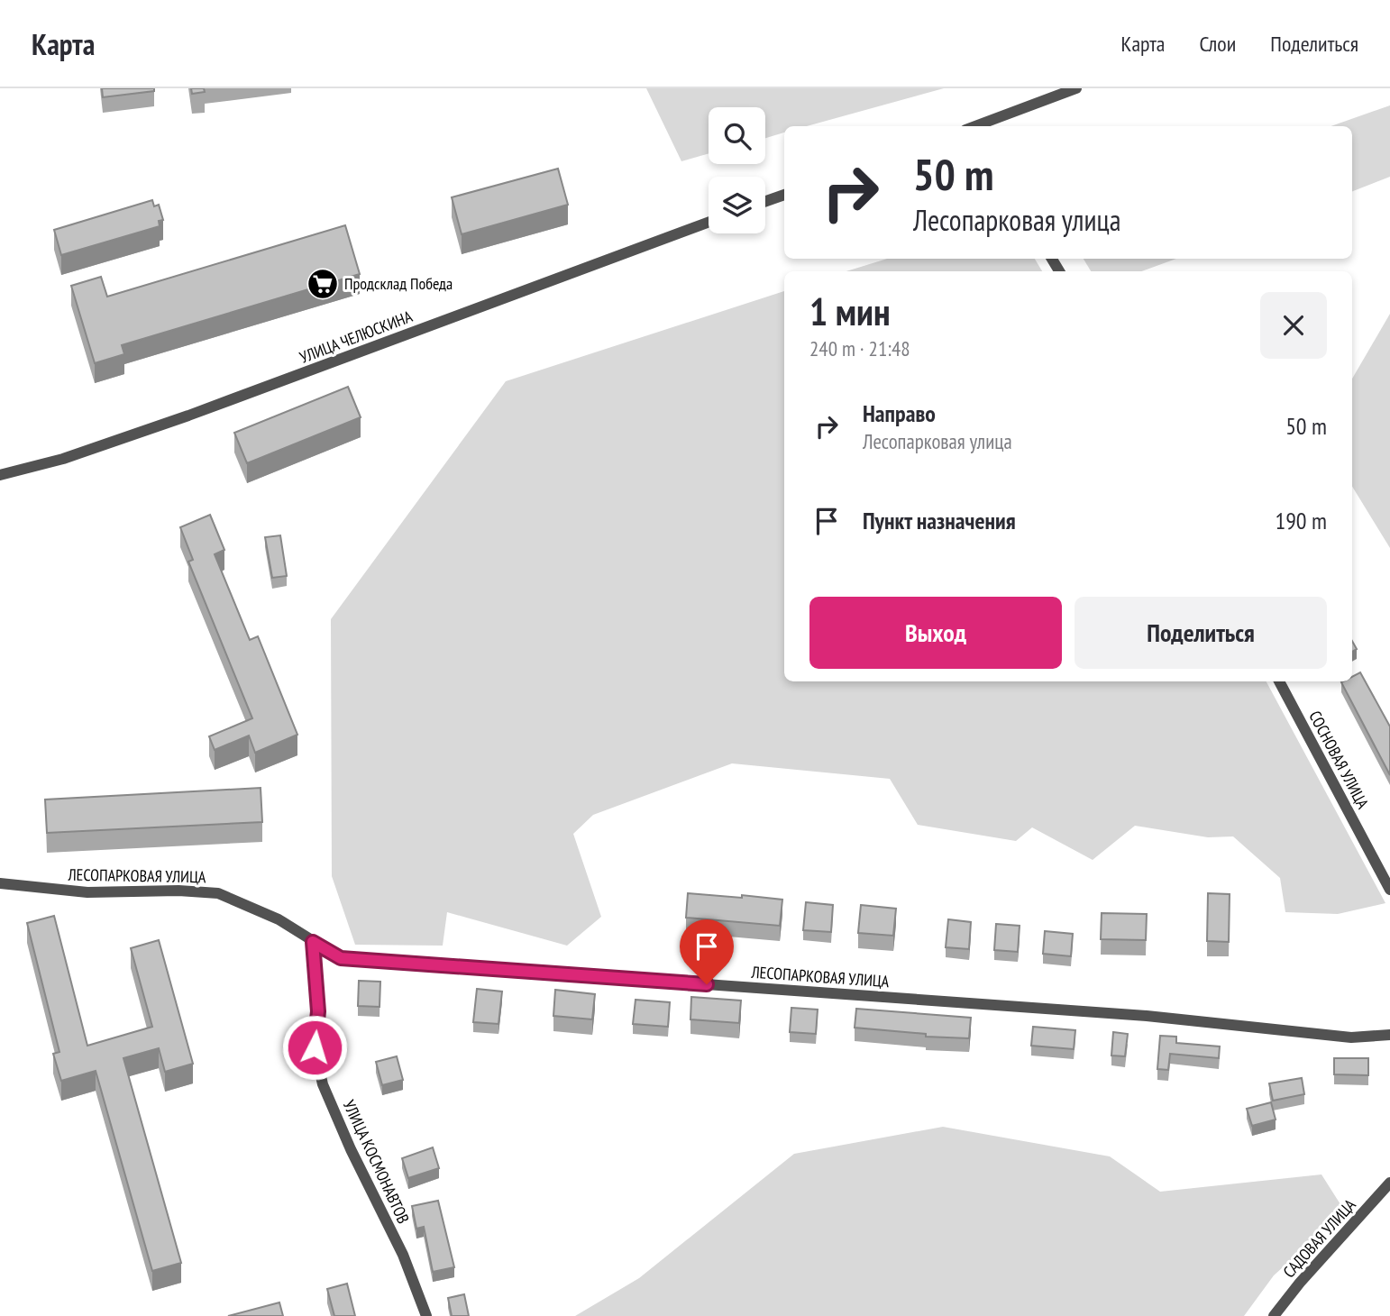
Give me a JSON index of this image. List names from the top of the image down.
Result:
{
  "streets": {
    "street": [
      "УЛИЦА ЧЕЛЮСКИНА",
      "СОСНОВАЯ УЛИЦА",
      "ЛЕСОПАРКОВАЯ УЛИЦА",
      "УЛИЦА КОСМОНАВТОВ",
      "САДОВАЯ УЛИЦА"
    ]
  },
  "crossings": [
    ["ЛЕСОПАРКОВАЯ УЛИЦА", "УЛИЦА КОСМОНАВТОВ"]
  ],
  "places": {
    "supermarket": ["Продсклад Победа"]
  },
  "page": {
    "header": "Карта",
    "nav": ["Карта", "Слои", "Поделиться"],
    "turn": ["50 m", "Лесопарковая улица"],
    "heading": ["1 мин", "240 m · 21:48"],
    "list": [
      {
        "name": "Направо",
        "note": "Лесопарковая улица",
        "value": "50 m"
      },
      {
        "name": "Пункт назначения",
        "value": "190 m"
      }
    ],
    "buttons": ["Выход", "Поделиться"]
  }
}
